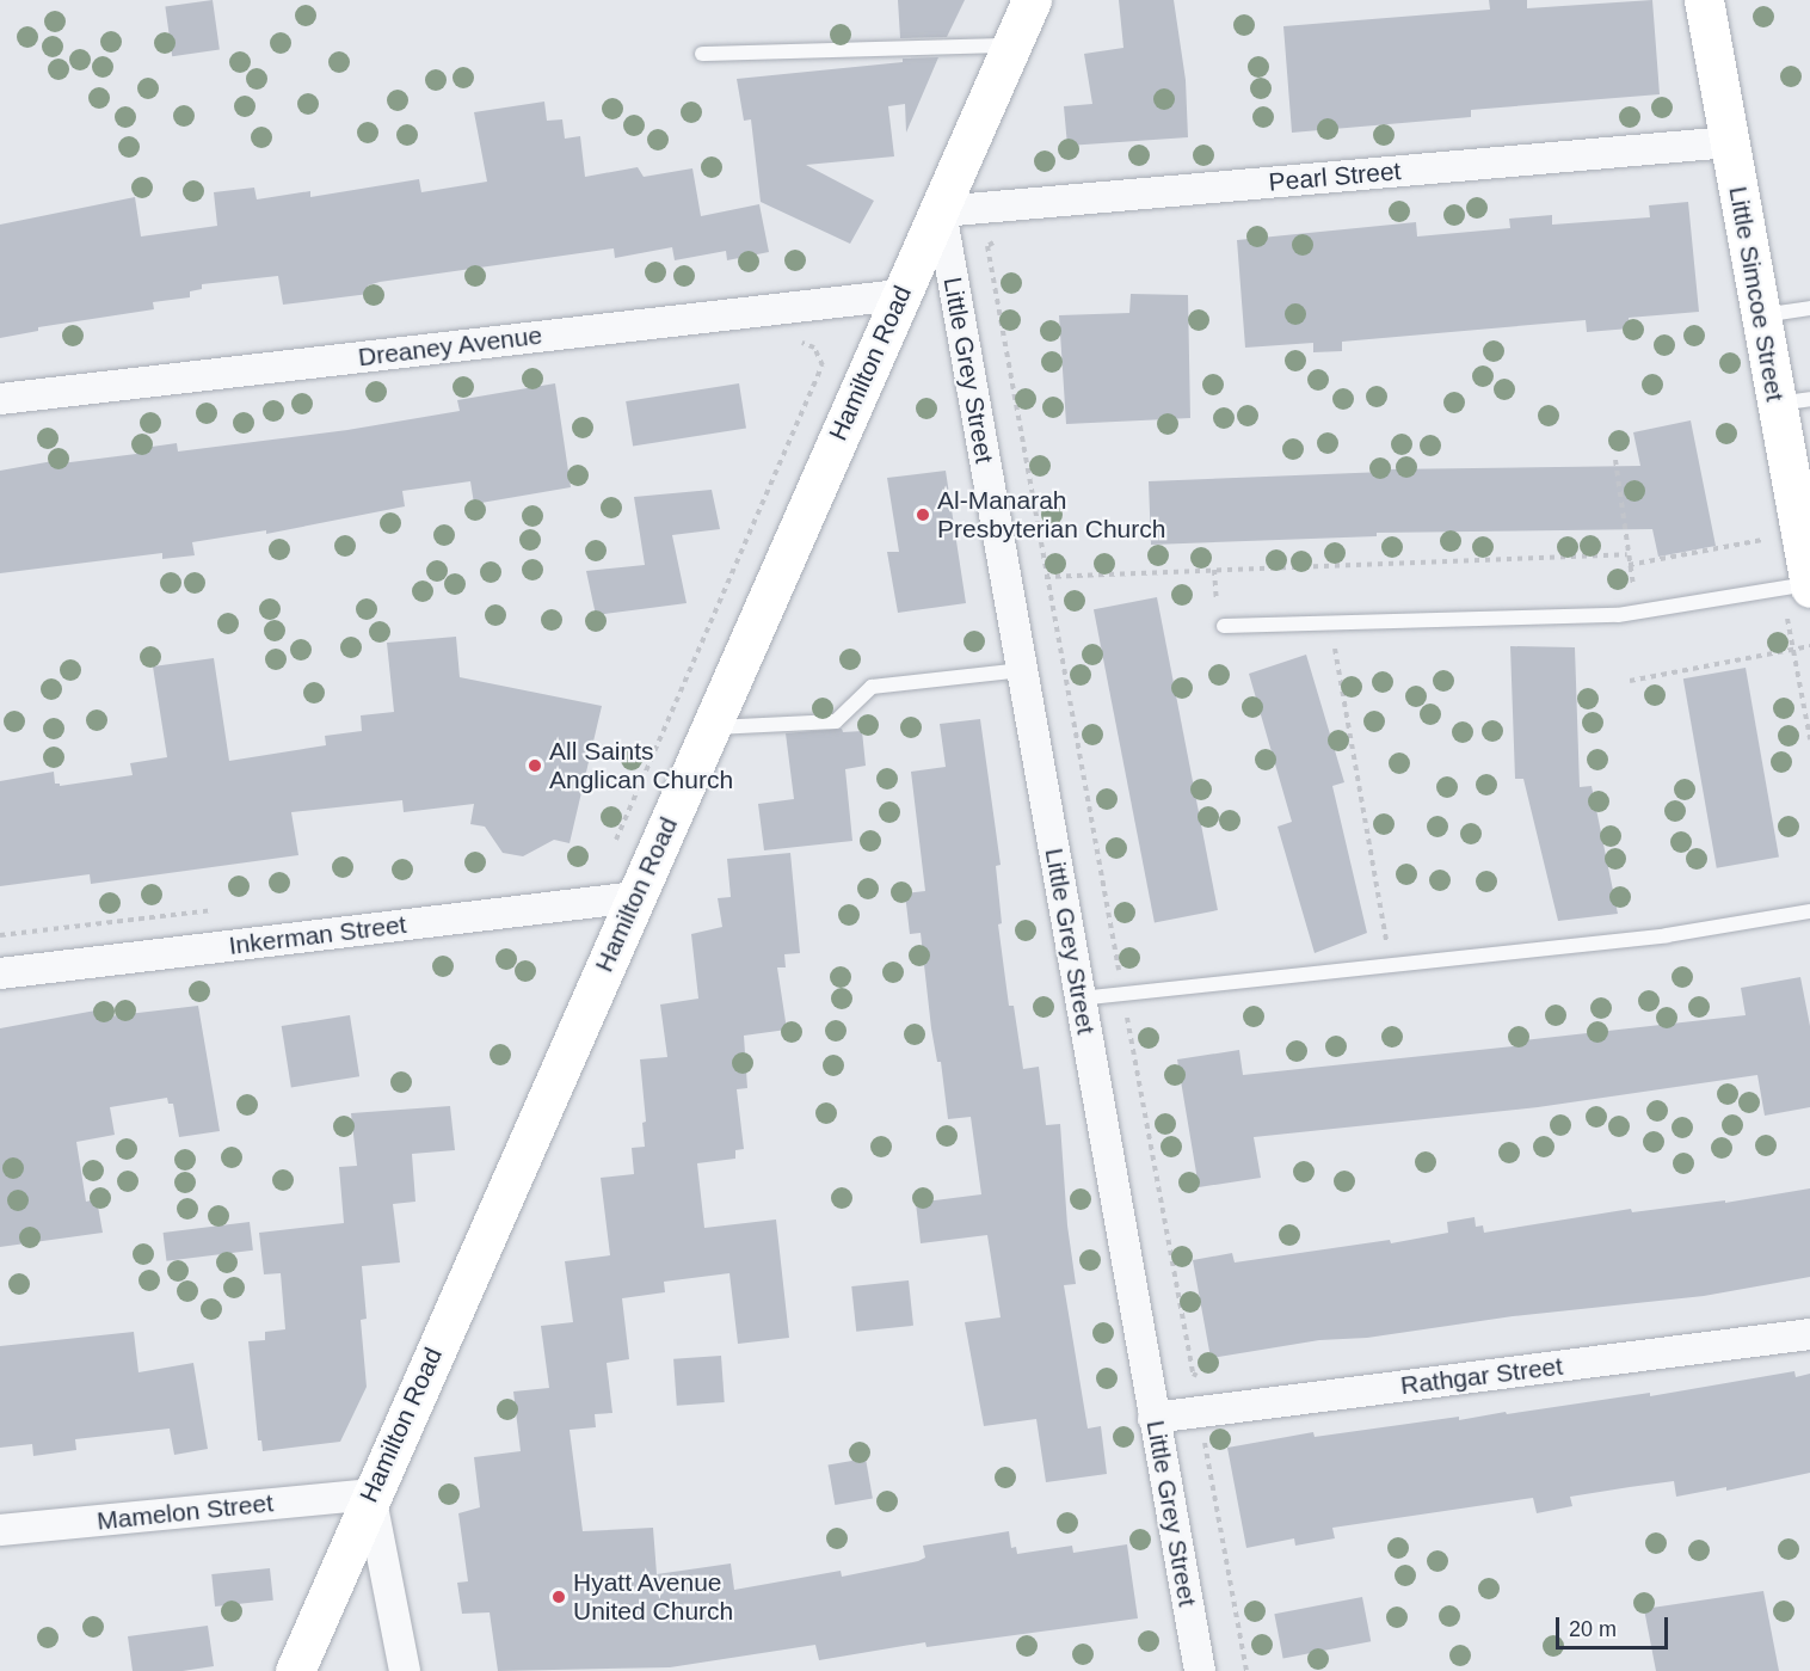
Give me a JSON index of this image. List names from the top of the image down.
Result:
{
  "streets": {
    "main road": ["Little Simcoe Street", "Hamilton Road"],
    "street": [
      "Pearl Street",
      "Dreaney Avenue",
      "Little Grey Street",
      "Inkerman Street",
      "Rathgar Street",
      "Mamelon Street"
    ]
  },
  "crossings": [
    ["Pearl Street", "Little Simcoe Street"],
    ["Pearl Street", "Hamilton Road"],
    ["Pearl Street", "Little Grey Street"],
    ["Dreaney Avenue", "Hamilton Road"],
    ["Hamilton Road", "Little Grey Street"],
    ["Hamilton Road", "Inkerman Street"],
    ["Hamilton Road", "Mamelon Street"],
    ["Little Grey Street", "Rathgar Street"]
  ],
  "places": ["Al-Manarah Presbyterian Church", "All Saints Anglican Church", "Hyatt Avenue United Church"],
  "scale_bar": "20 m"
}
